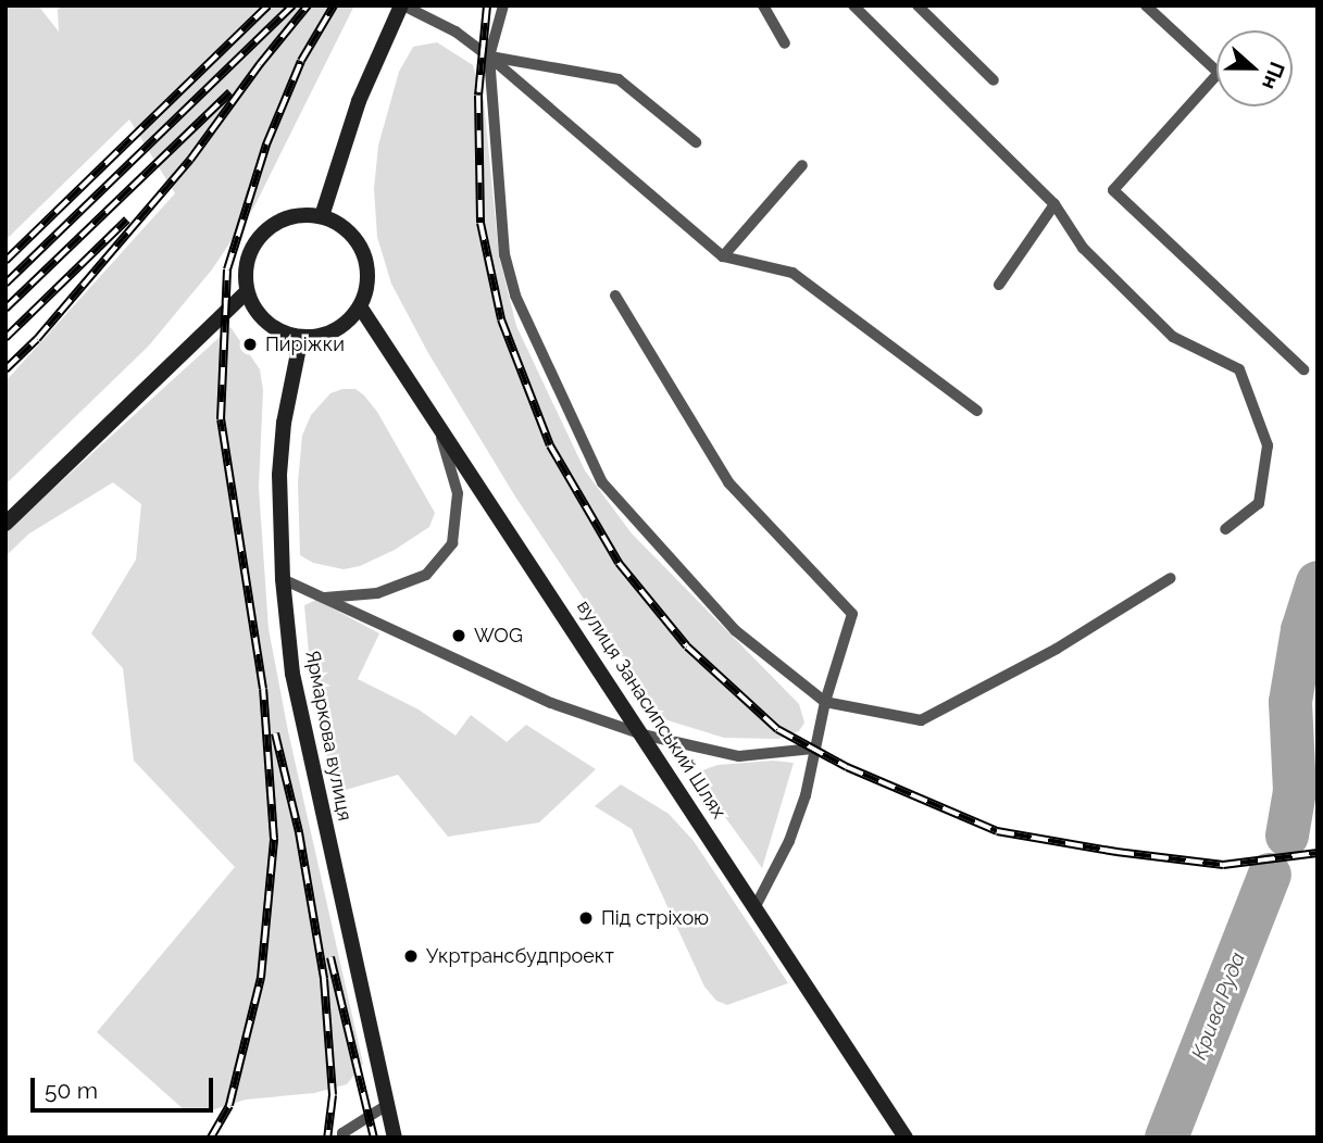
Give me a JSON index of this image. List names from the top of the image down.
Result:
{
  "streets": {
    "main road": ["вулиця Занасипський Шлях", "Ярмаркова вулиця"]
  },
  "crossings": [
    ["вулиця Занасипський Шлях", "Ярмаркова вулиця"]
  ],
  "water": ["Крива Руда"],
  "places": [
    "Пиріжки",
    "WOG",
    "Під стріхою",
    "Укртрансбудпроект"
  ],
  "scale_bar": "50 m",
  "north": "right"
}
